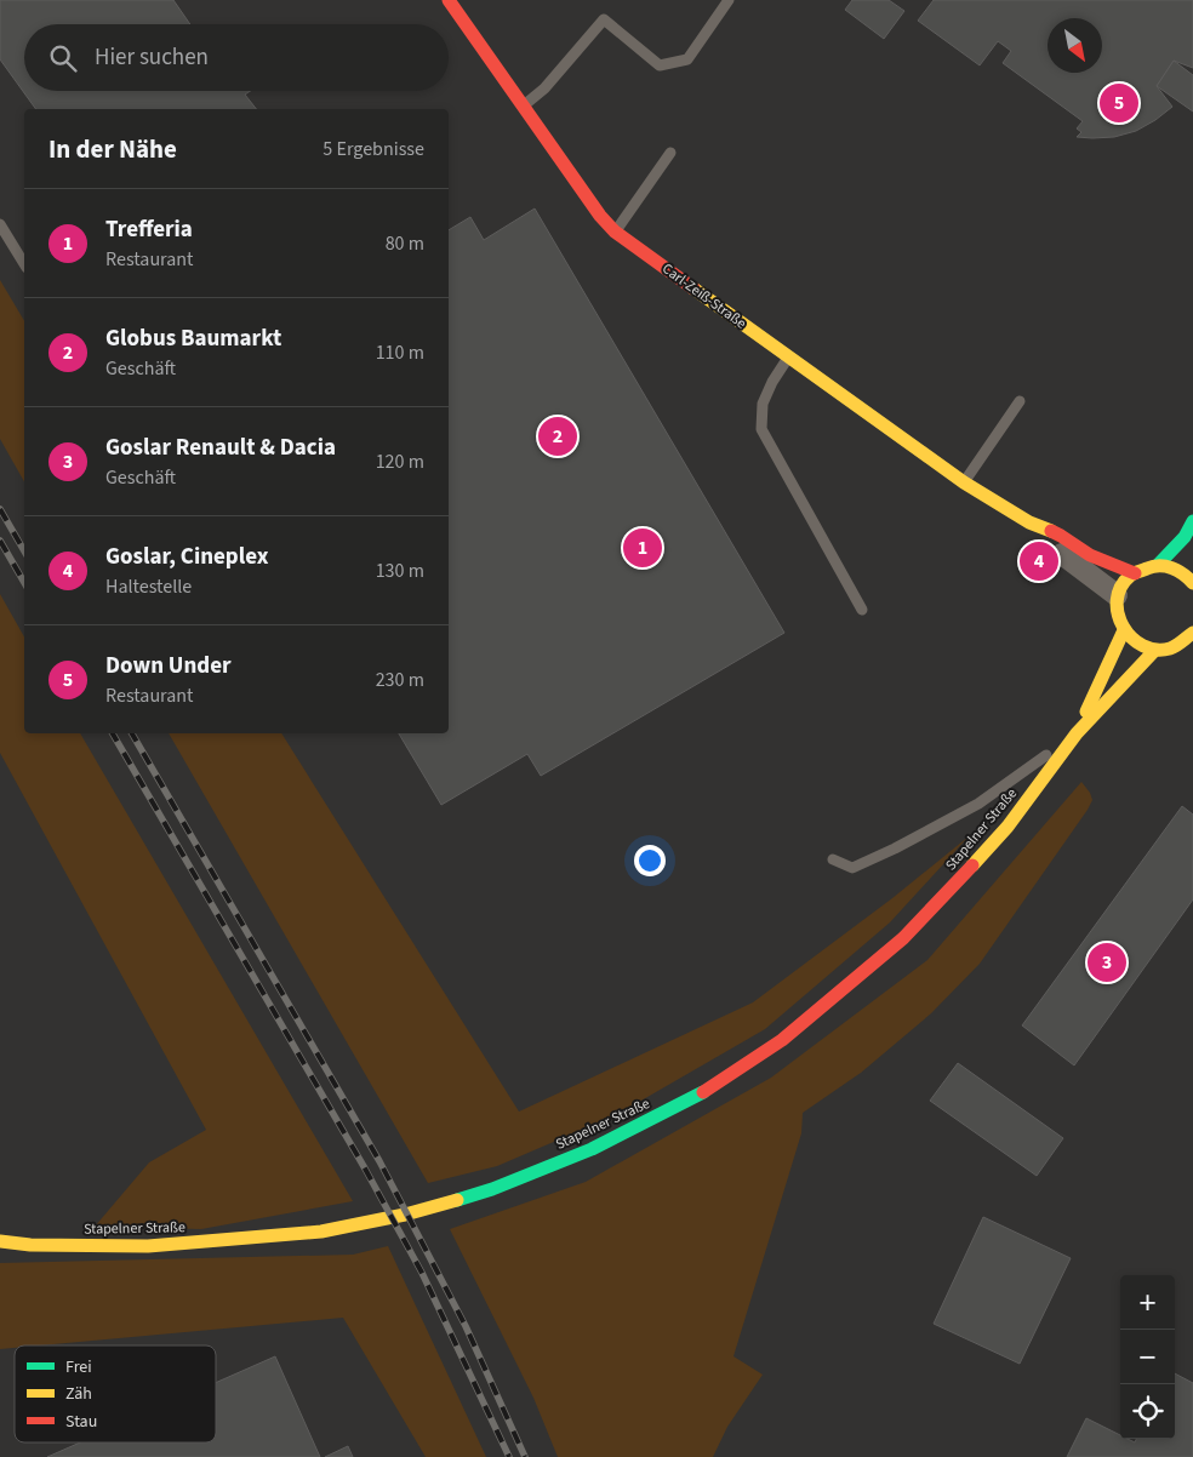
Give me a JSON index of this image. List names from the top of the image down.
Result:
{
  "streets": {
    "street": ["Carl-Zeiß-Straße", "Stapelner Straße"]
  },
  "legend": ["Frei", "Zäh", "Stau"],
  "north": "bottom right",
  "page": {
    "search": "Hier suchen",
    "pins": [
      "5",
      "2",
      "1",
      "4",
      "3"
    ],
    "heading": ["In der Nähe", "5 Ergebnisse"],
    "list": [
      {
        "mark": "1",
        "name": "Trefferia",
        "note": "Restaurant",
        "value": "80 m"
      },
      {
        "mark": "2",
        "name": "Globus Baumarkt",
        "note": "Geschäft",
        "value": "110 m"
      },
      {
        "mark": "3",
        "name": "Goslar Renault & Dacia",
        "note": "Geschäft",
        "value": "120 m"
      },
      {
        "mark": "4",
        "name": "Goslar, Cineplex",
        "note": "Haltestelle",
        "value": "130 m"
      },
      {
        "mark": "5",
        "name": "Down Under",
        "note": "Restaurant",
        "value": "230 m"
      }
    ],
    "map_buttons": ["+", "−"]
  }
}
